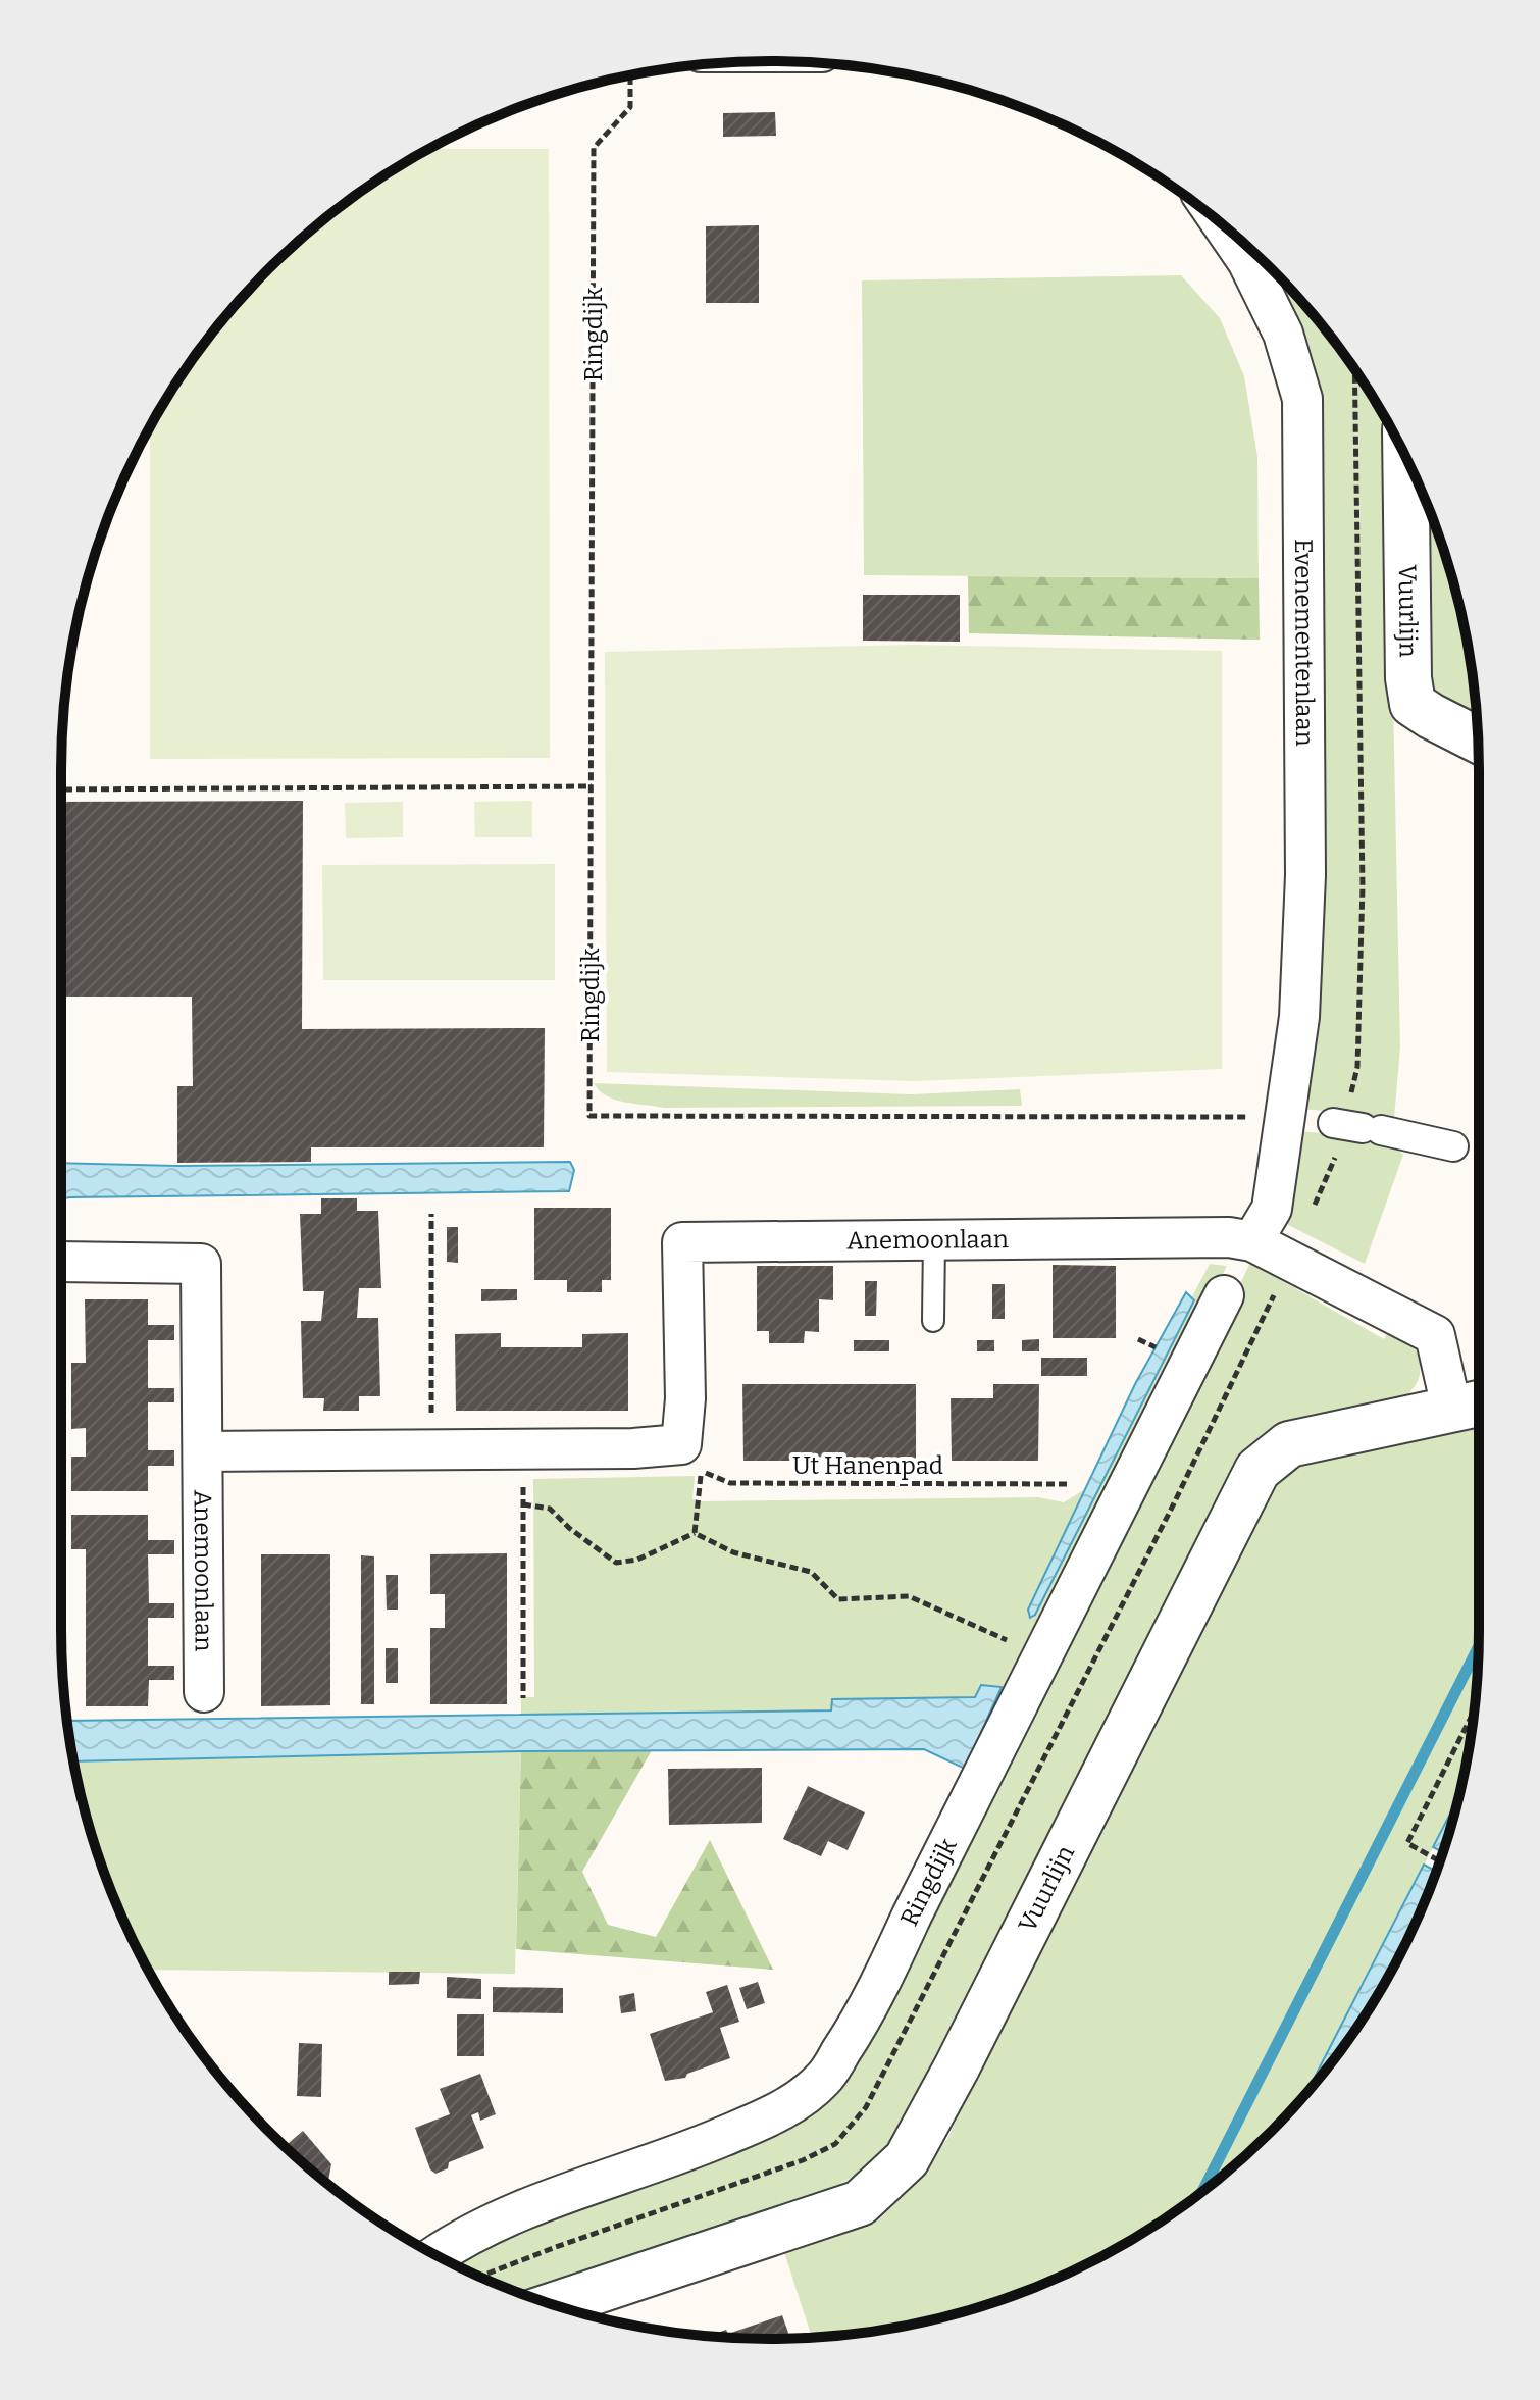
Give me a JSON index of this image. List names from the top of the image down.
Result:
{
  "streets": {
    "street": [
      "Ringdijk",
      "Vuurlijn",
      "Evenementenlaan",
      "Anemoonlaan"
    ],
    "path": ["Ut Hanenpad"]
  },
  "crossings": [
    ["Ringdijk", "Evenementenlaan"],
    ["Vuurlijn", "Anemoonlaan"]
  ]
}
